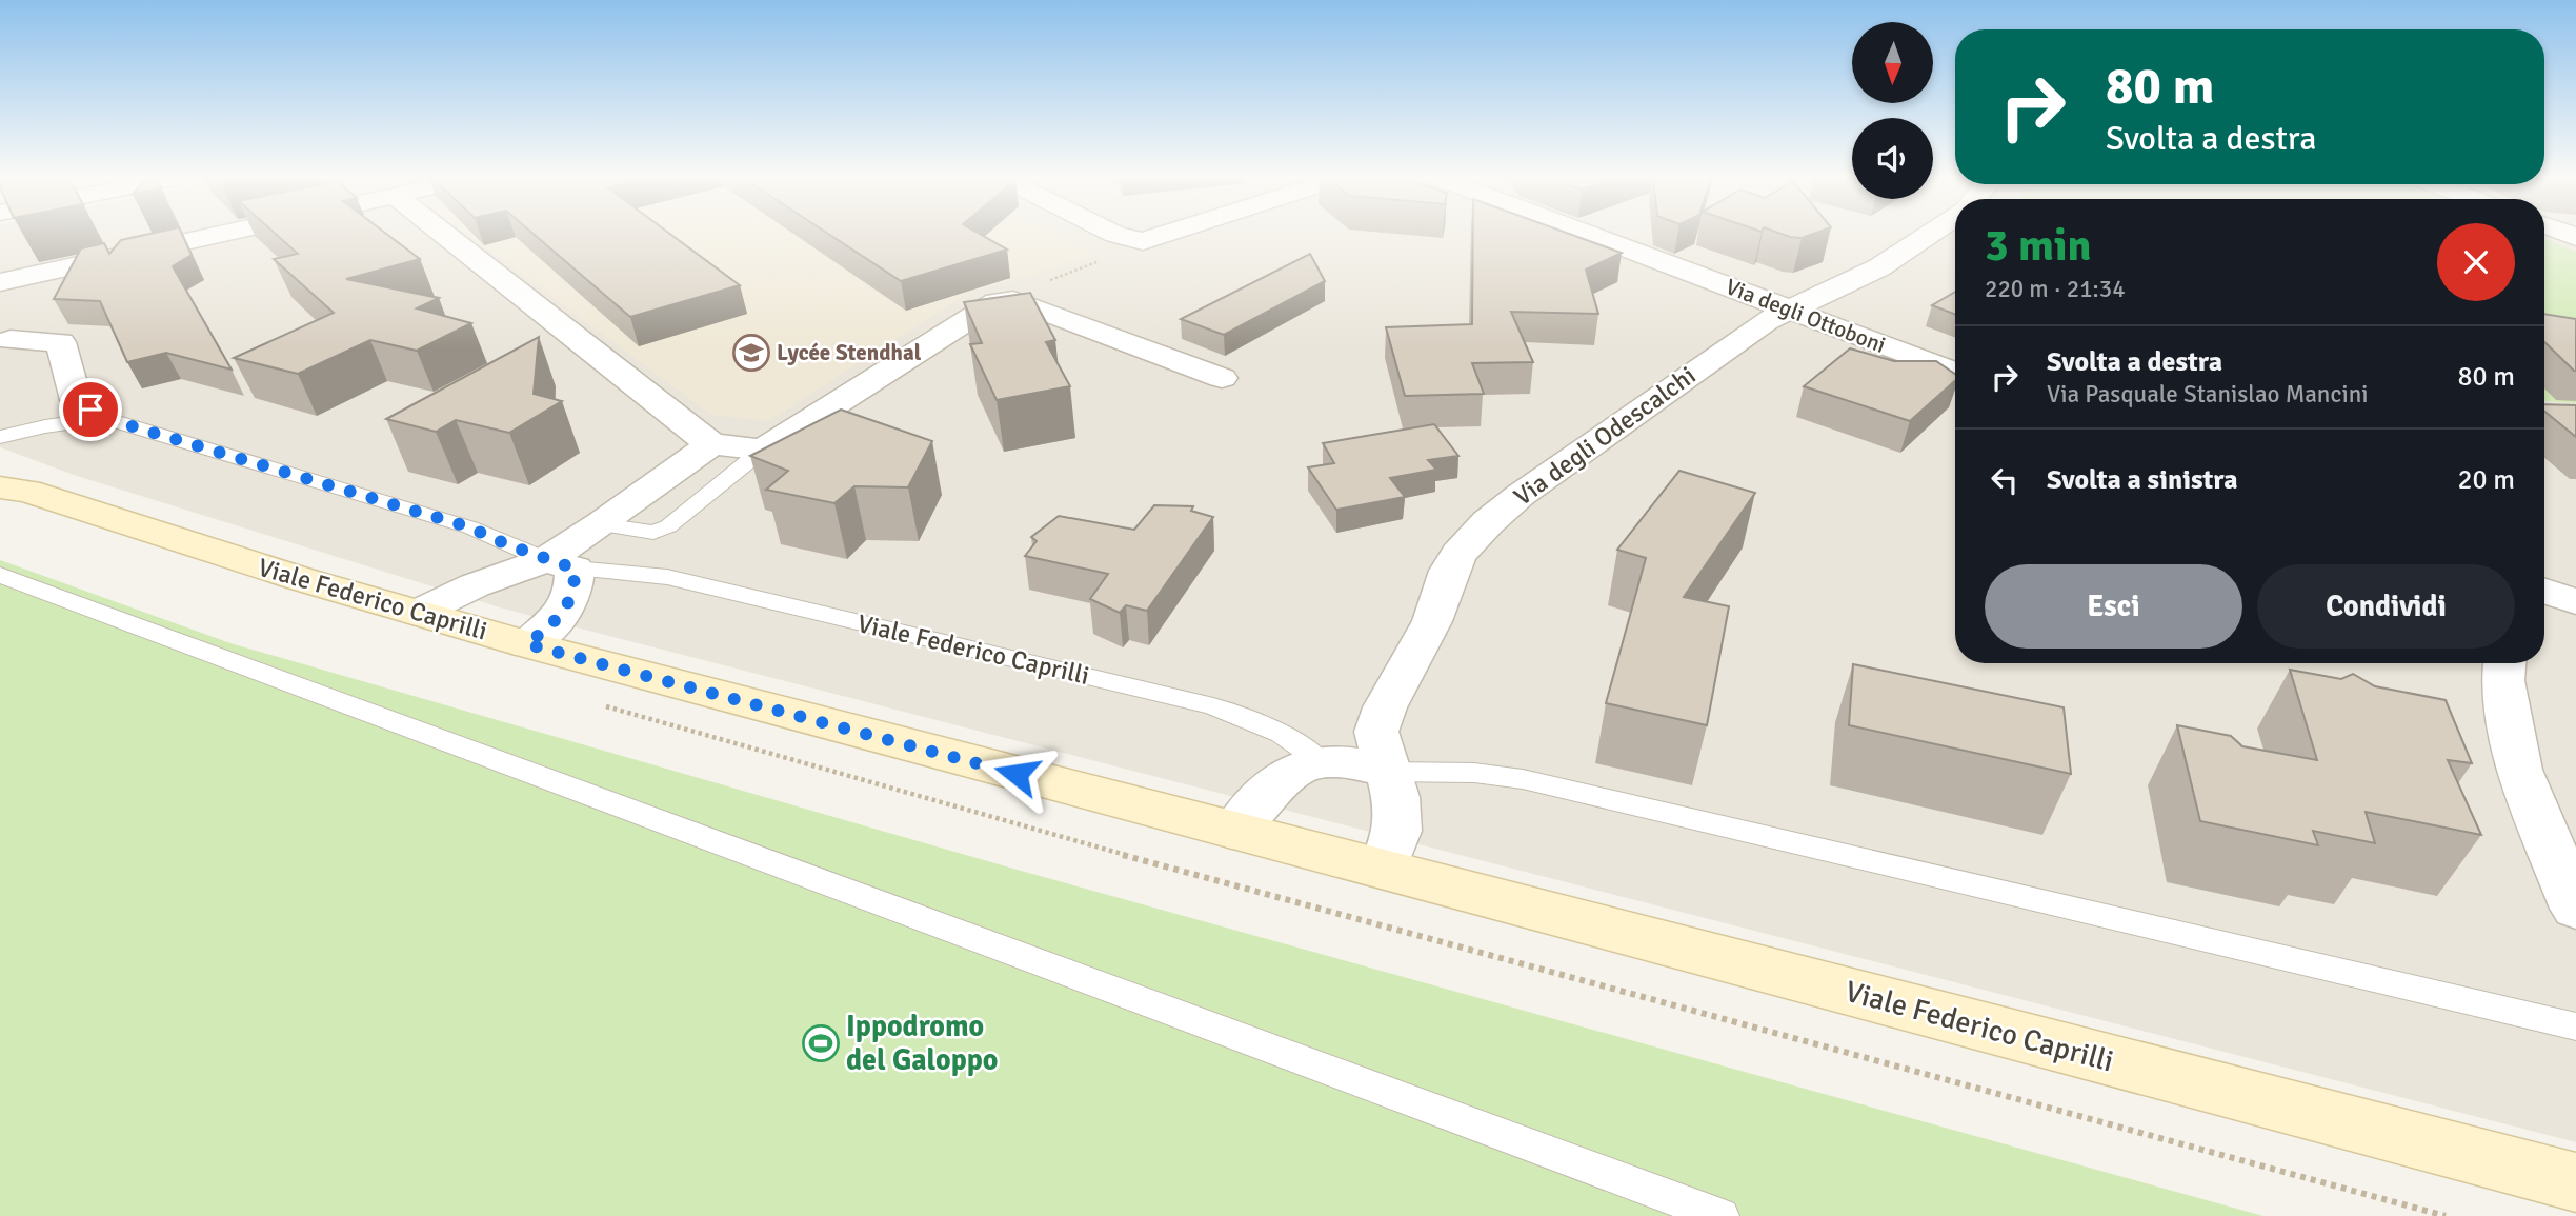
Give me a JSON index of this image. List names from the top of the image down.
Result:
{
  "streets": {
    "street": ["Via degli Ottoboni", "Via degli Odescalchi", "Viale Federico Caprilli"]
  },
  "crossings": [
    ["Via degli Ottoboni", "Via degli Odescalchi"]
  ],
  "places": {
    "school or university": ["Lycée Stendhal"],
    "sports": ["Ippodromo del Galoppo"]
  },
  "north": "bottom",
  "page": {
    "turn": ["80 m", "Svolta a destra"],
    "heading": ["3 min", "220 m · 21:34"],
    "list": [
      {
        "name": "Svolta a destra",
        "note": "Via Pasquale Stanislao Mancini",
        "value": "80 m"
      },
      {
        "name": "Svolta a sinistra",
        "value": "20 m"
      }
    ],
    "buttons": ["Esci", "Condividi"]
  }
}
